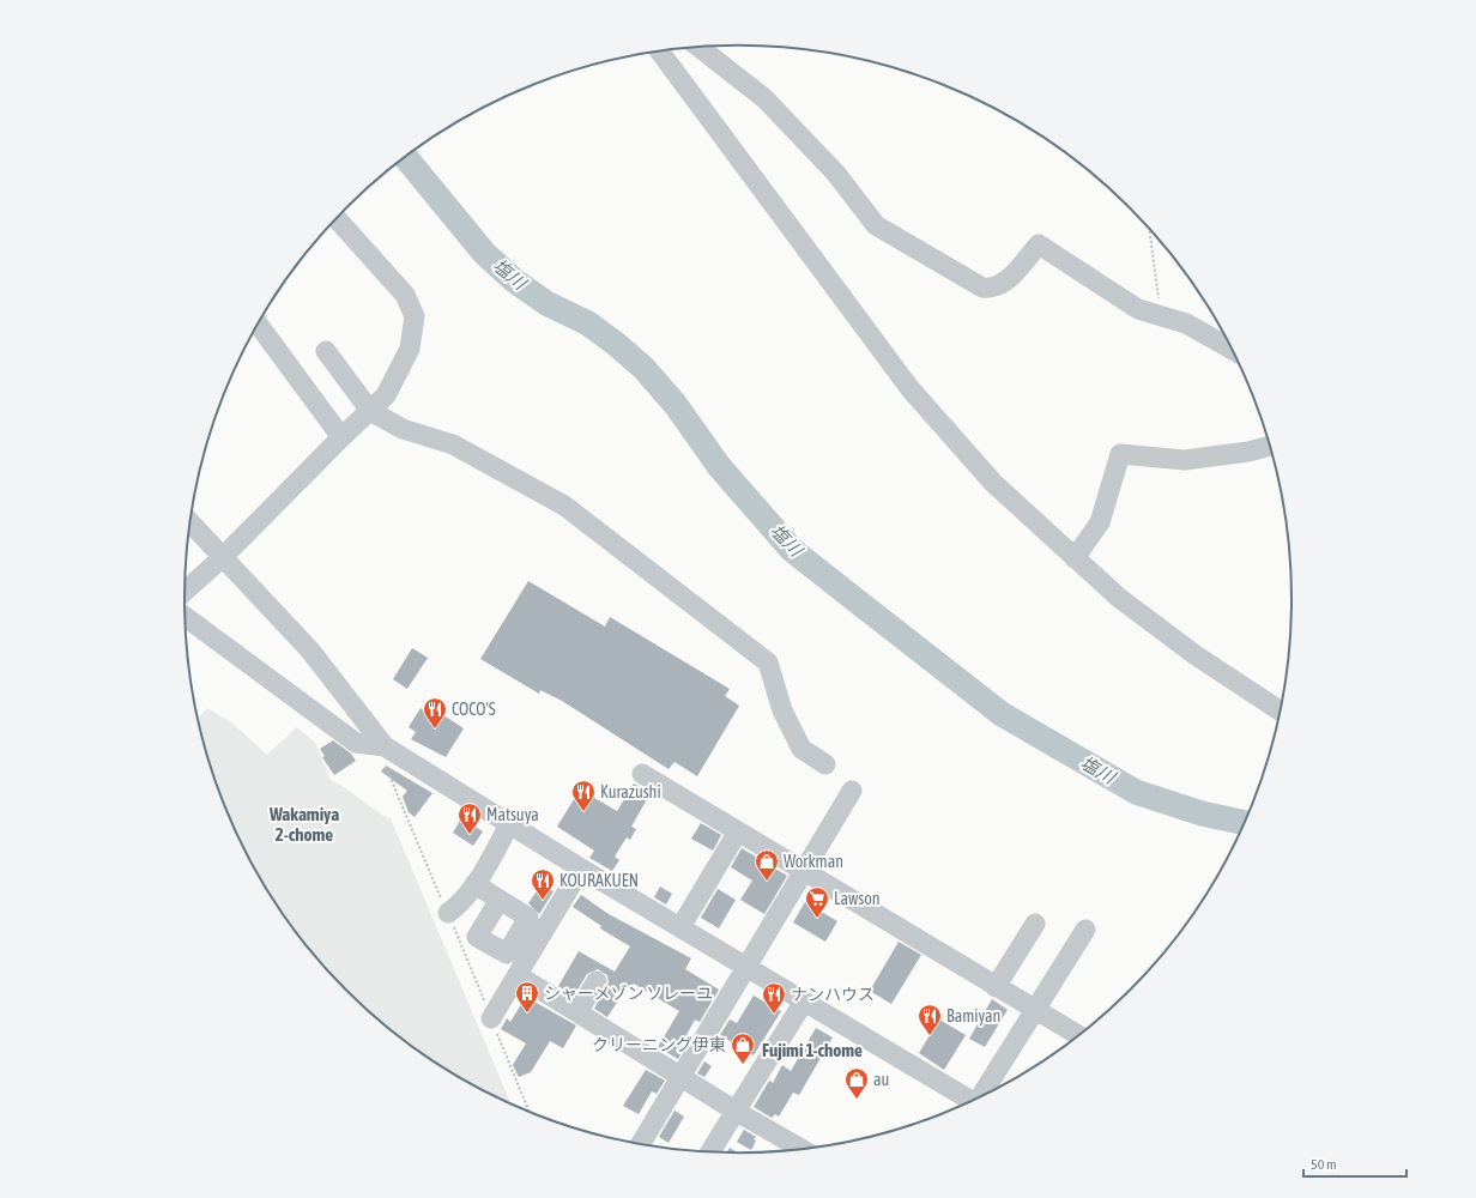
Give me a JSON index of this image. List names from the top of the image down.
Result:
{
  "districts": ["Wakamiya 2-chome", "Fujimi 1-chome"],
  "water": ["塩川"],
  "places": {
    "restaurant": [
      "COCO'S",
      "Kurazushi",
      "Matsuya",
      "KOURAKUEN",
      "ナンハウス",
      "Bamiyan"
    ],
    "shop": ["Workman", "クリーニング伊東", "au"],
    "supermarket": ["Lawson"],
    "building": ["シャーメゾン ソレーユ"]
  },
  "scale_bar": "50 m"
}
